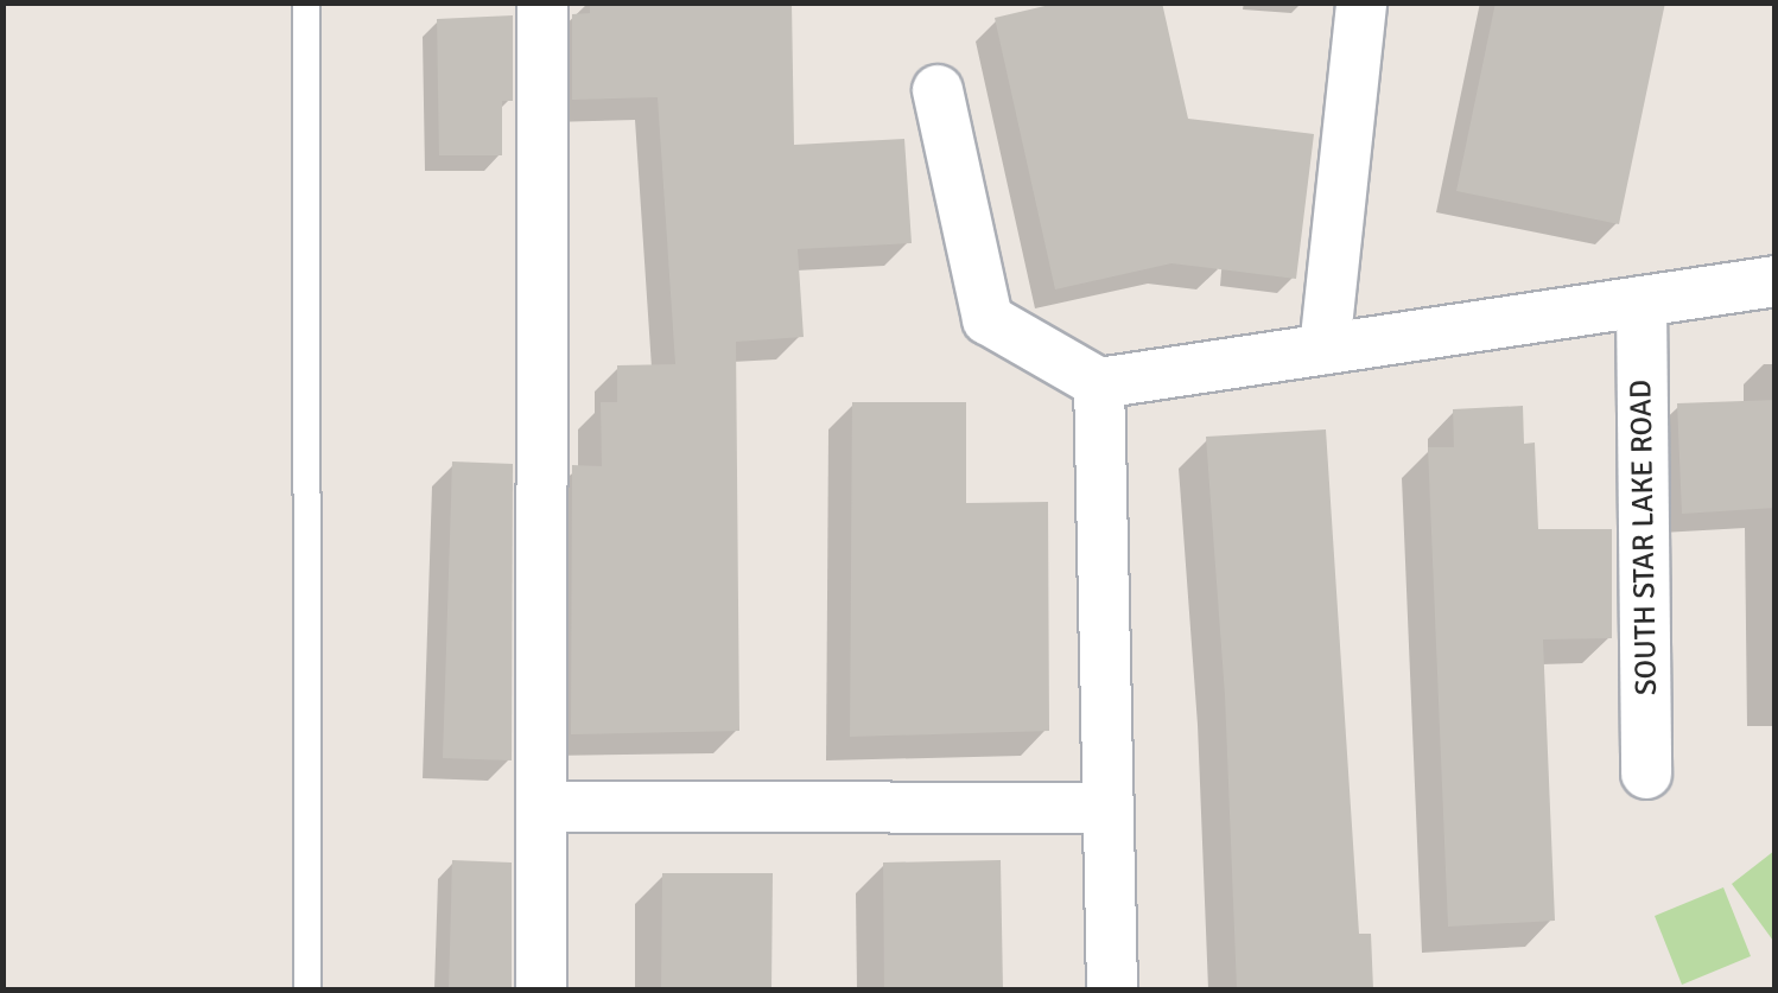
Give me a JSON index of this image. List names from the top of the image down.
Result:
{
  "streets": {
    "street": ["SOUTH STAR LAKE ROAD"]
  }
}
